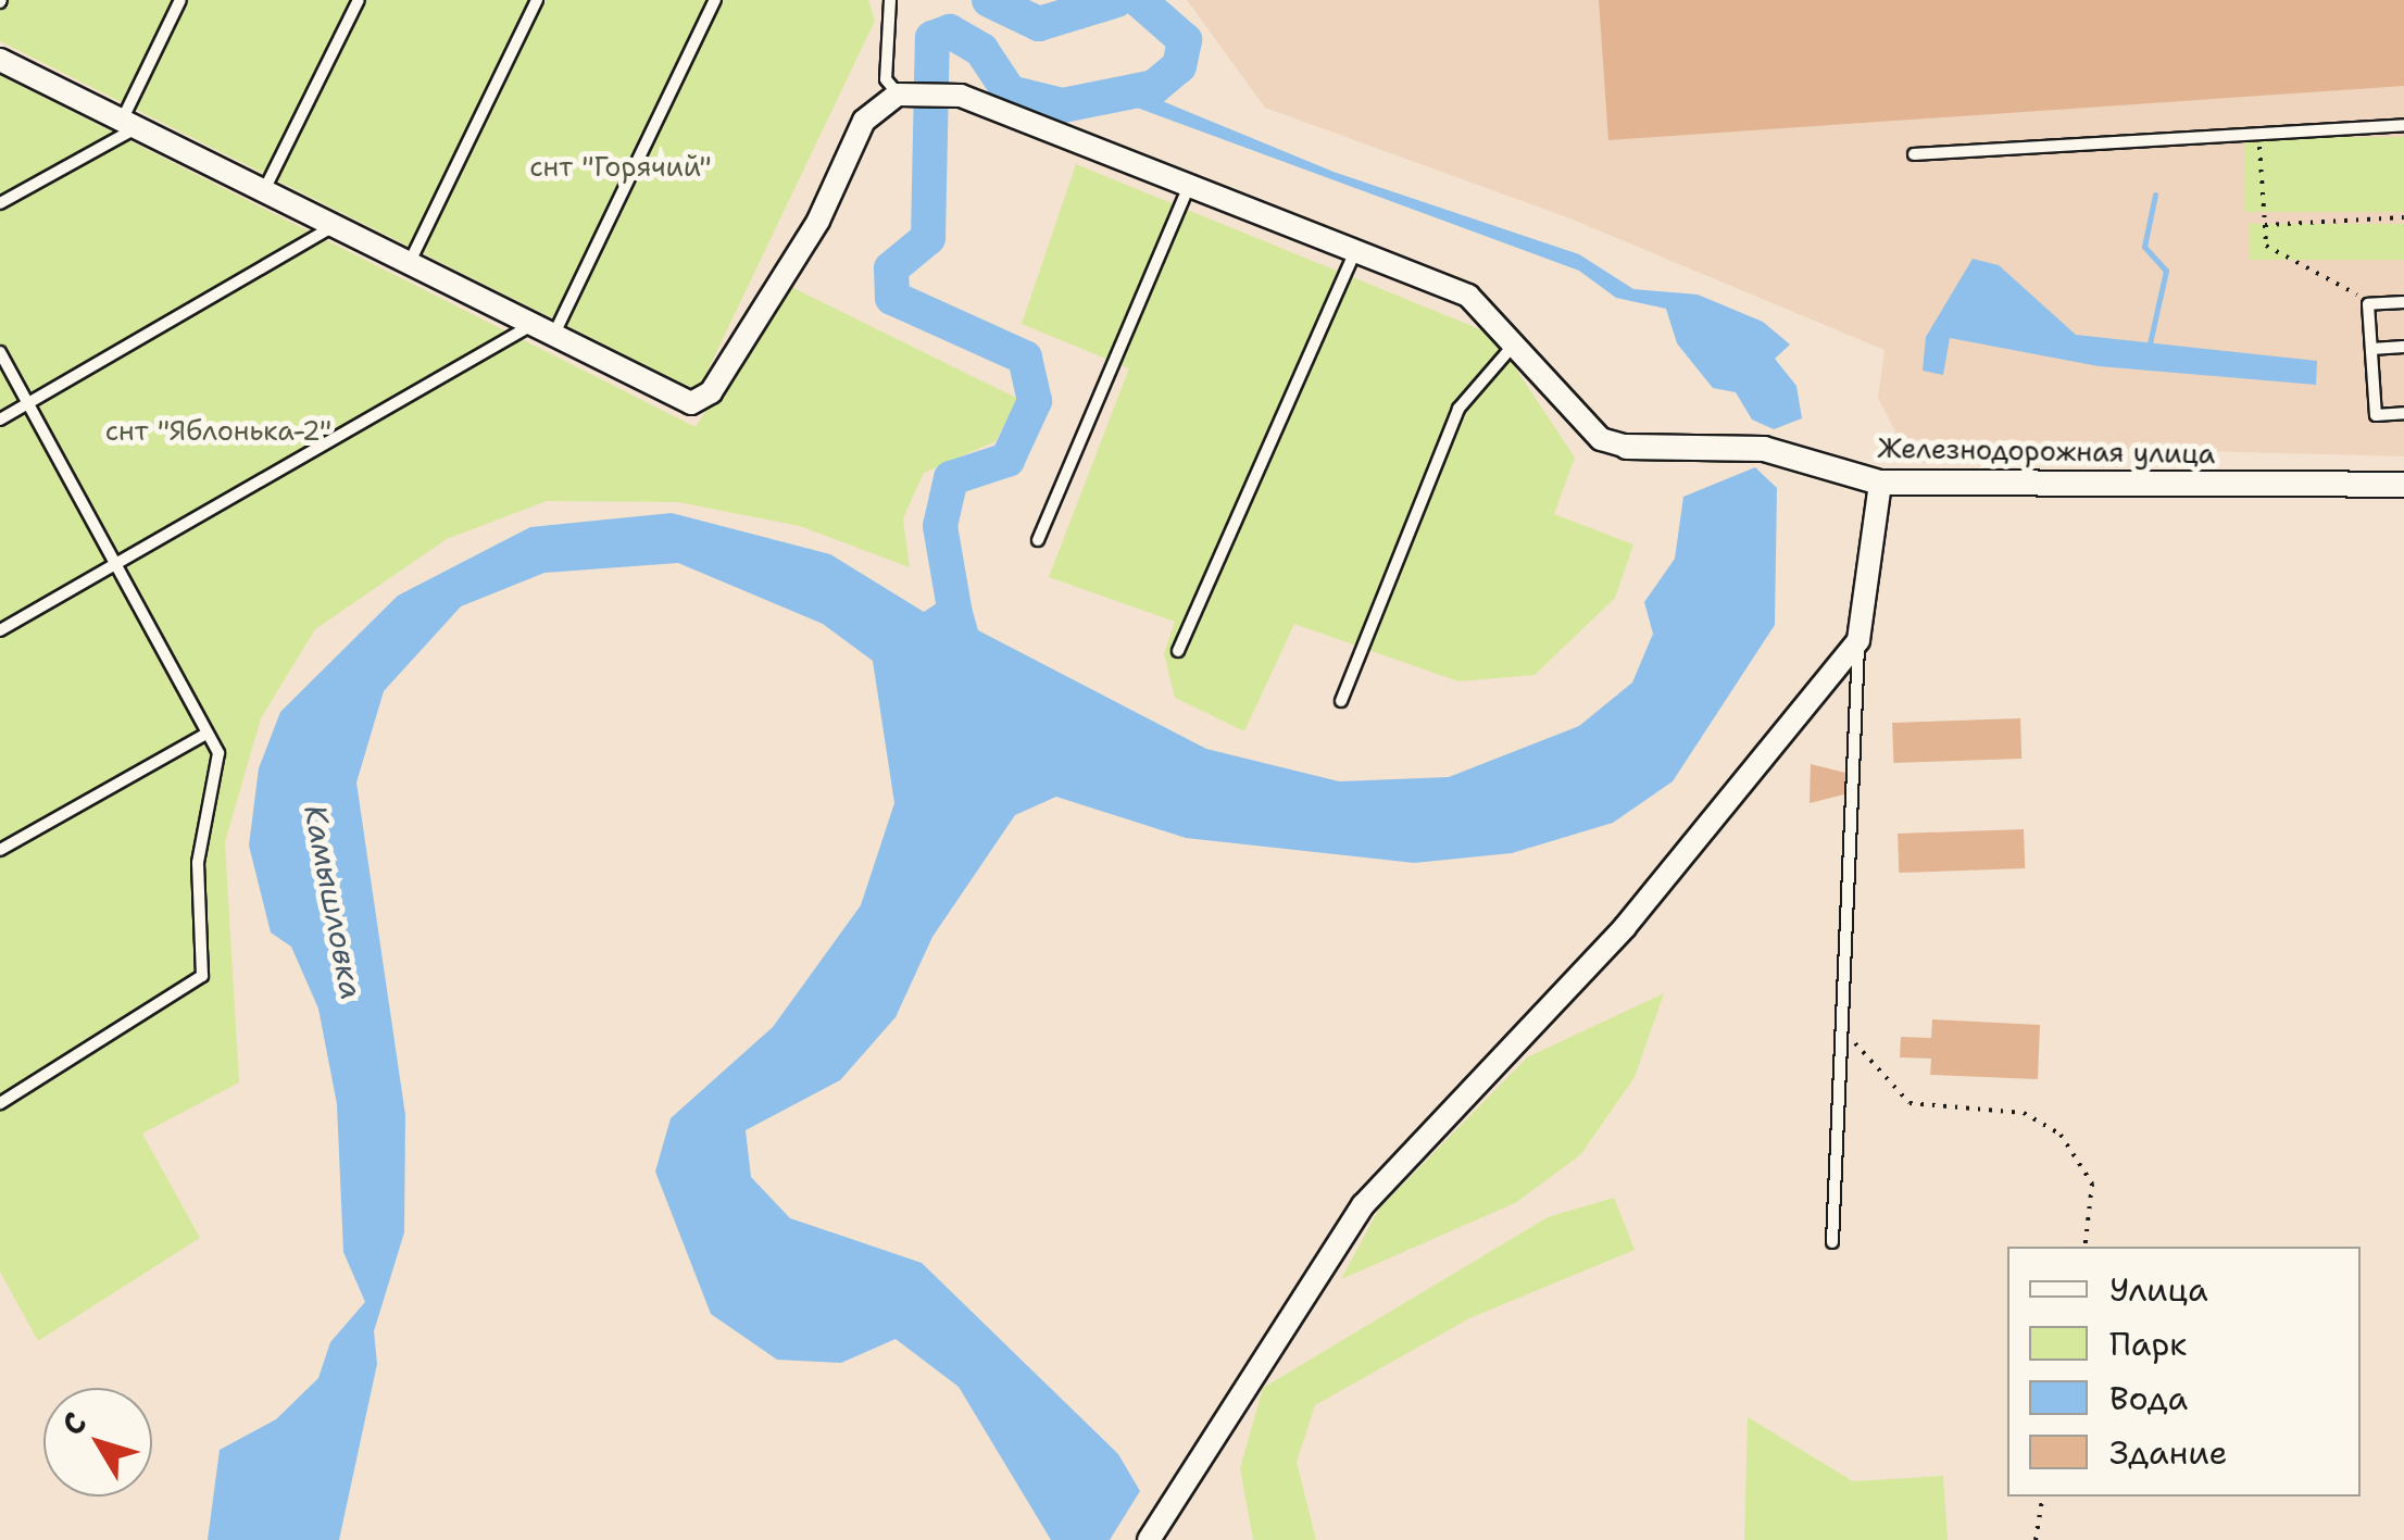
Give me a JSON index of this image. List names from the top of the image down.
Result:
{
  "streets": {
    "street": ["Железнодорожная улица"]
  },
  "water": ["Камышловка"],
  "parks": ["снт \"Горячий\"", "снт \"Яблонька-2\""],
  "legend": [
    "Улица",
    "Парк",
    "Вода",
    "Здание"
  ],
  "north": "top left"
}
